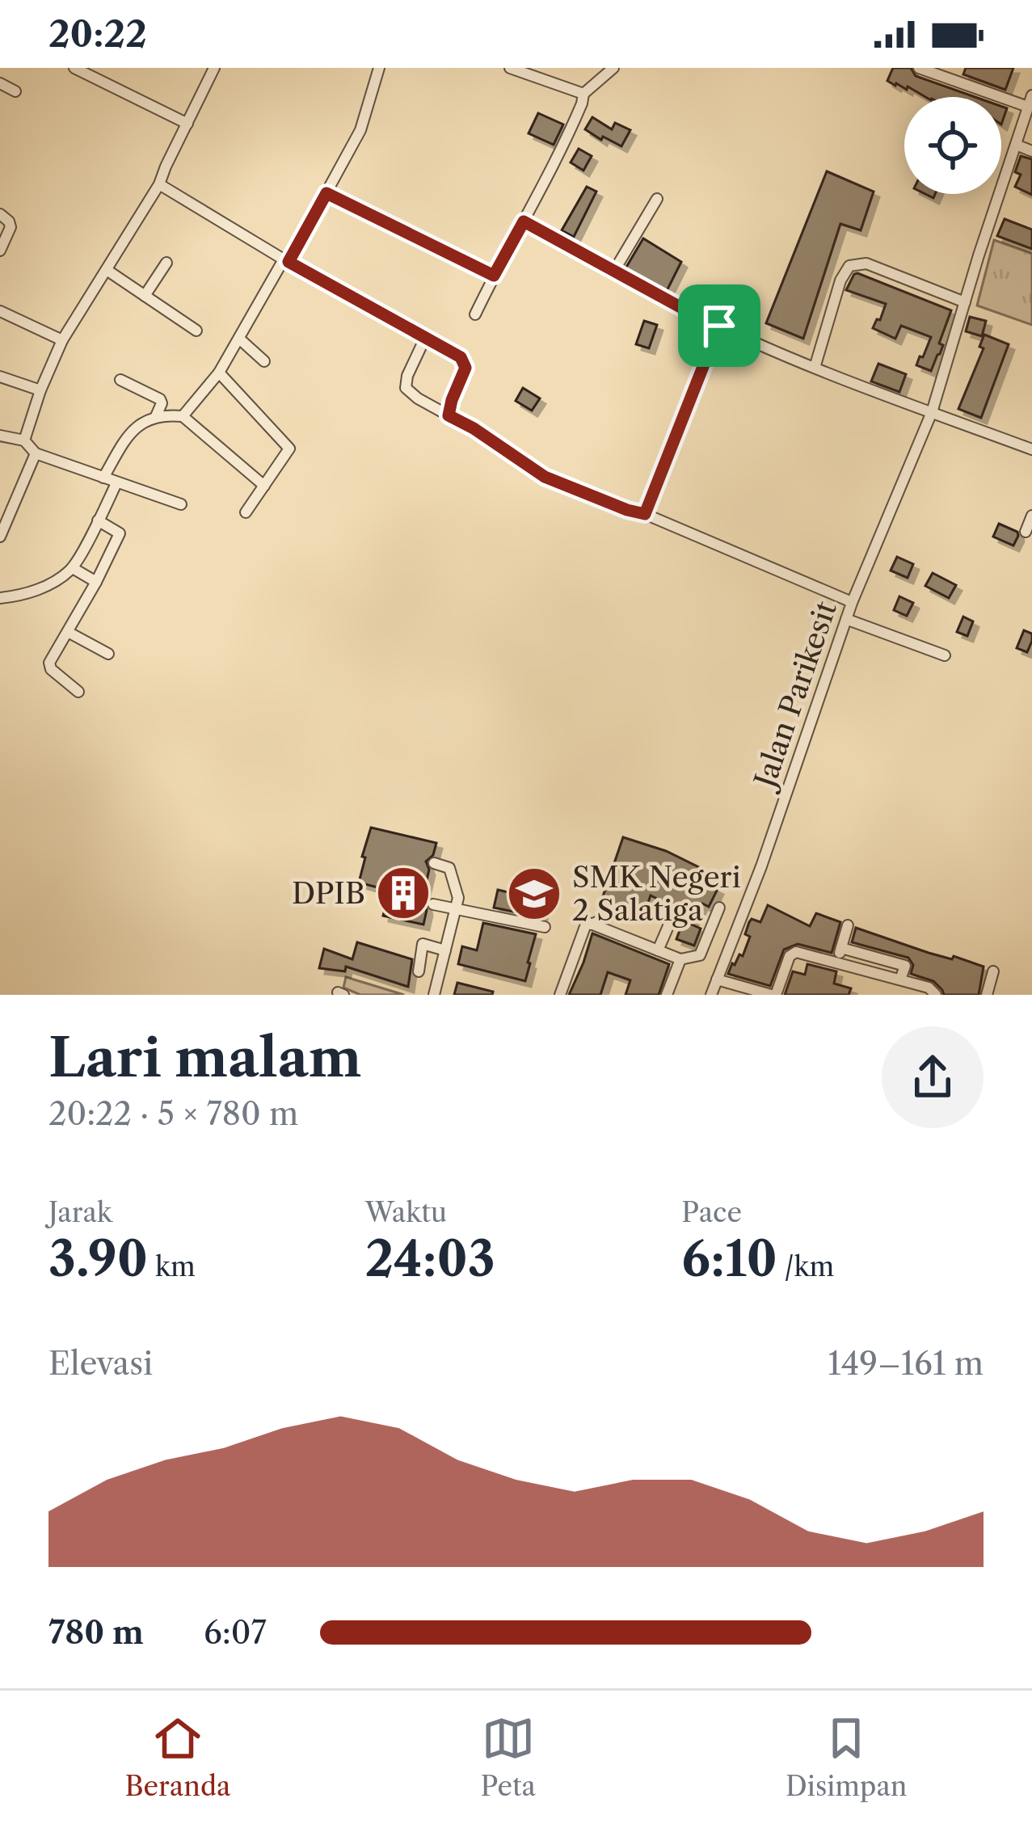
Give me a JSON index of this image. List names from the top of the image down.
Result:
{
  "streets": {
    "street": ["Jalan Parikesit"]
  },
  "places": {
    "building": ["DPIB"],
    "school or university": ["SMK Negeri 2 Salatiga"]
  },
  "page": {
    "status": "20:22",
    "heading": ["Lari malam", "20:22 · 5 × 780 m"],
    "stats": [
      ["Jarak", "3.90 km"],
      ["Waktu", "24:03"],
      ["Pace", "6:10 /km"]
    ],
    "chart": ["Elevasi", "149–161 m"],
    "list": [
      {
        "name": "780 m",
        "note": "6:07"
      }
    ],
    "tabs": ["Beranda", "Peta", "Disimpan"]
  }
}
